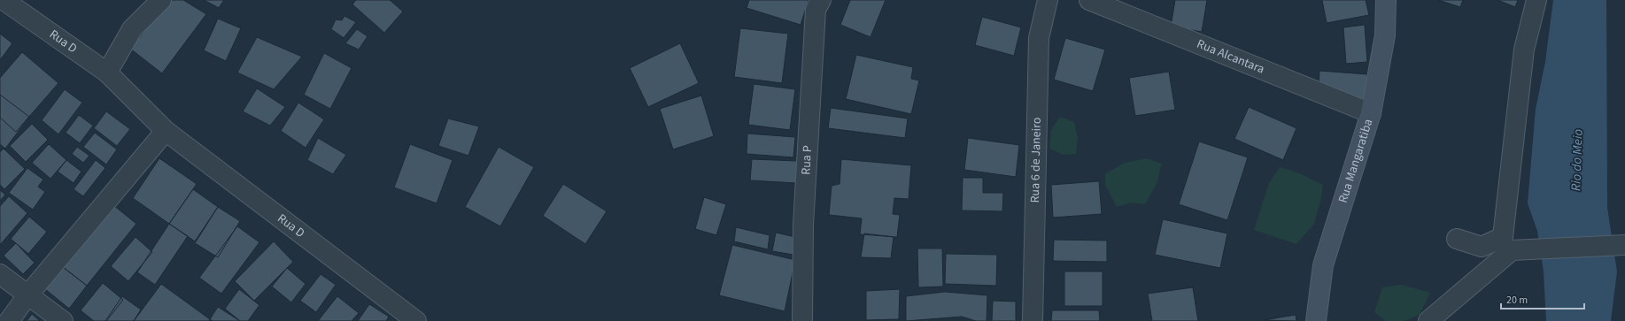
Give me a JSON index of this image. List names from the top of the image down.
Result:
{
  "streets": {
    "main road": ["Rua Mangaratiba"],
    "street": [
      "Rua D",
      "Rua Alcantara",
      "Rua P",
      "Rua 6 de Janeiro"
    ]
  },
  "crossings": [
    ["Rua Alcantara", "Rua Mangaratiba"]
  ],
  "water": ["Rio do Meio"],
  "scale_bar": "20 m"
}
